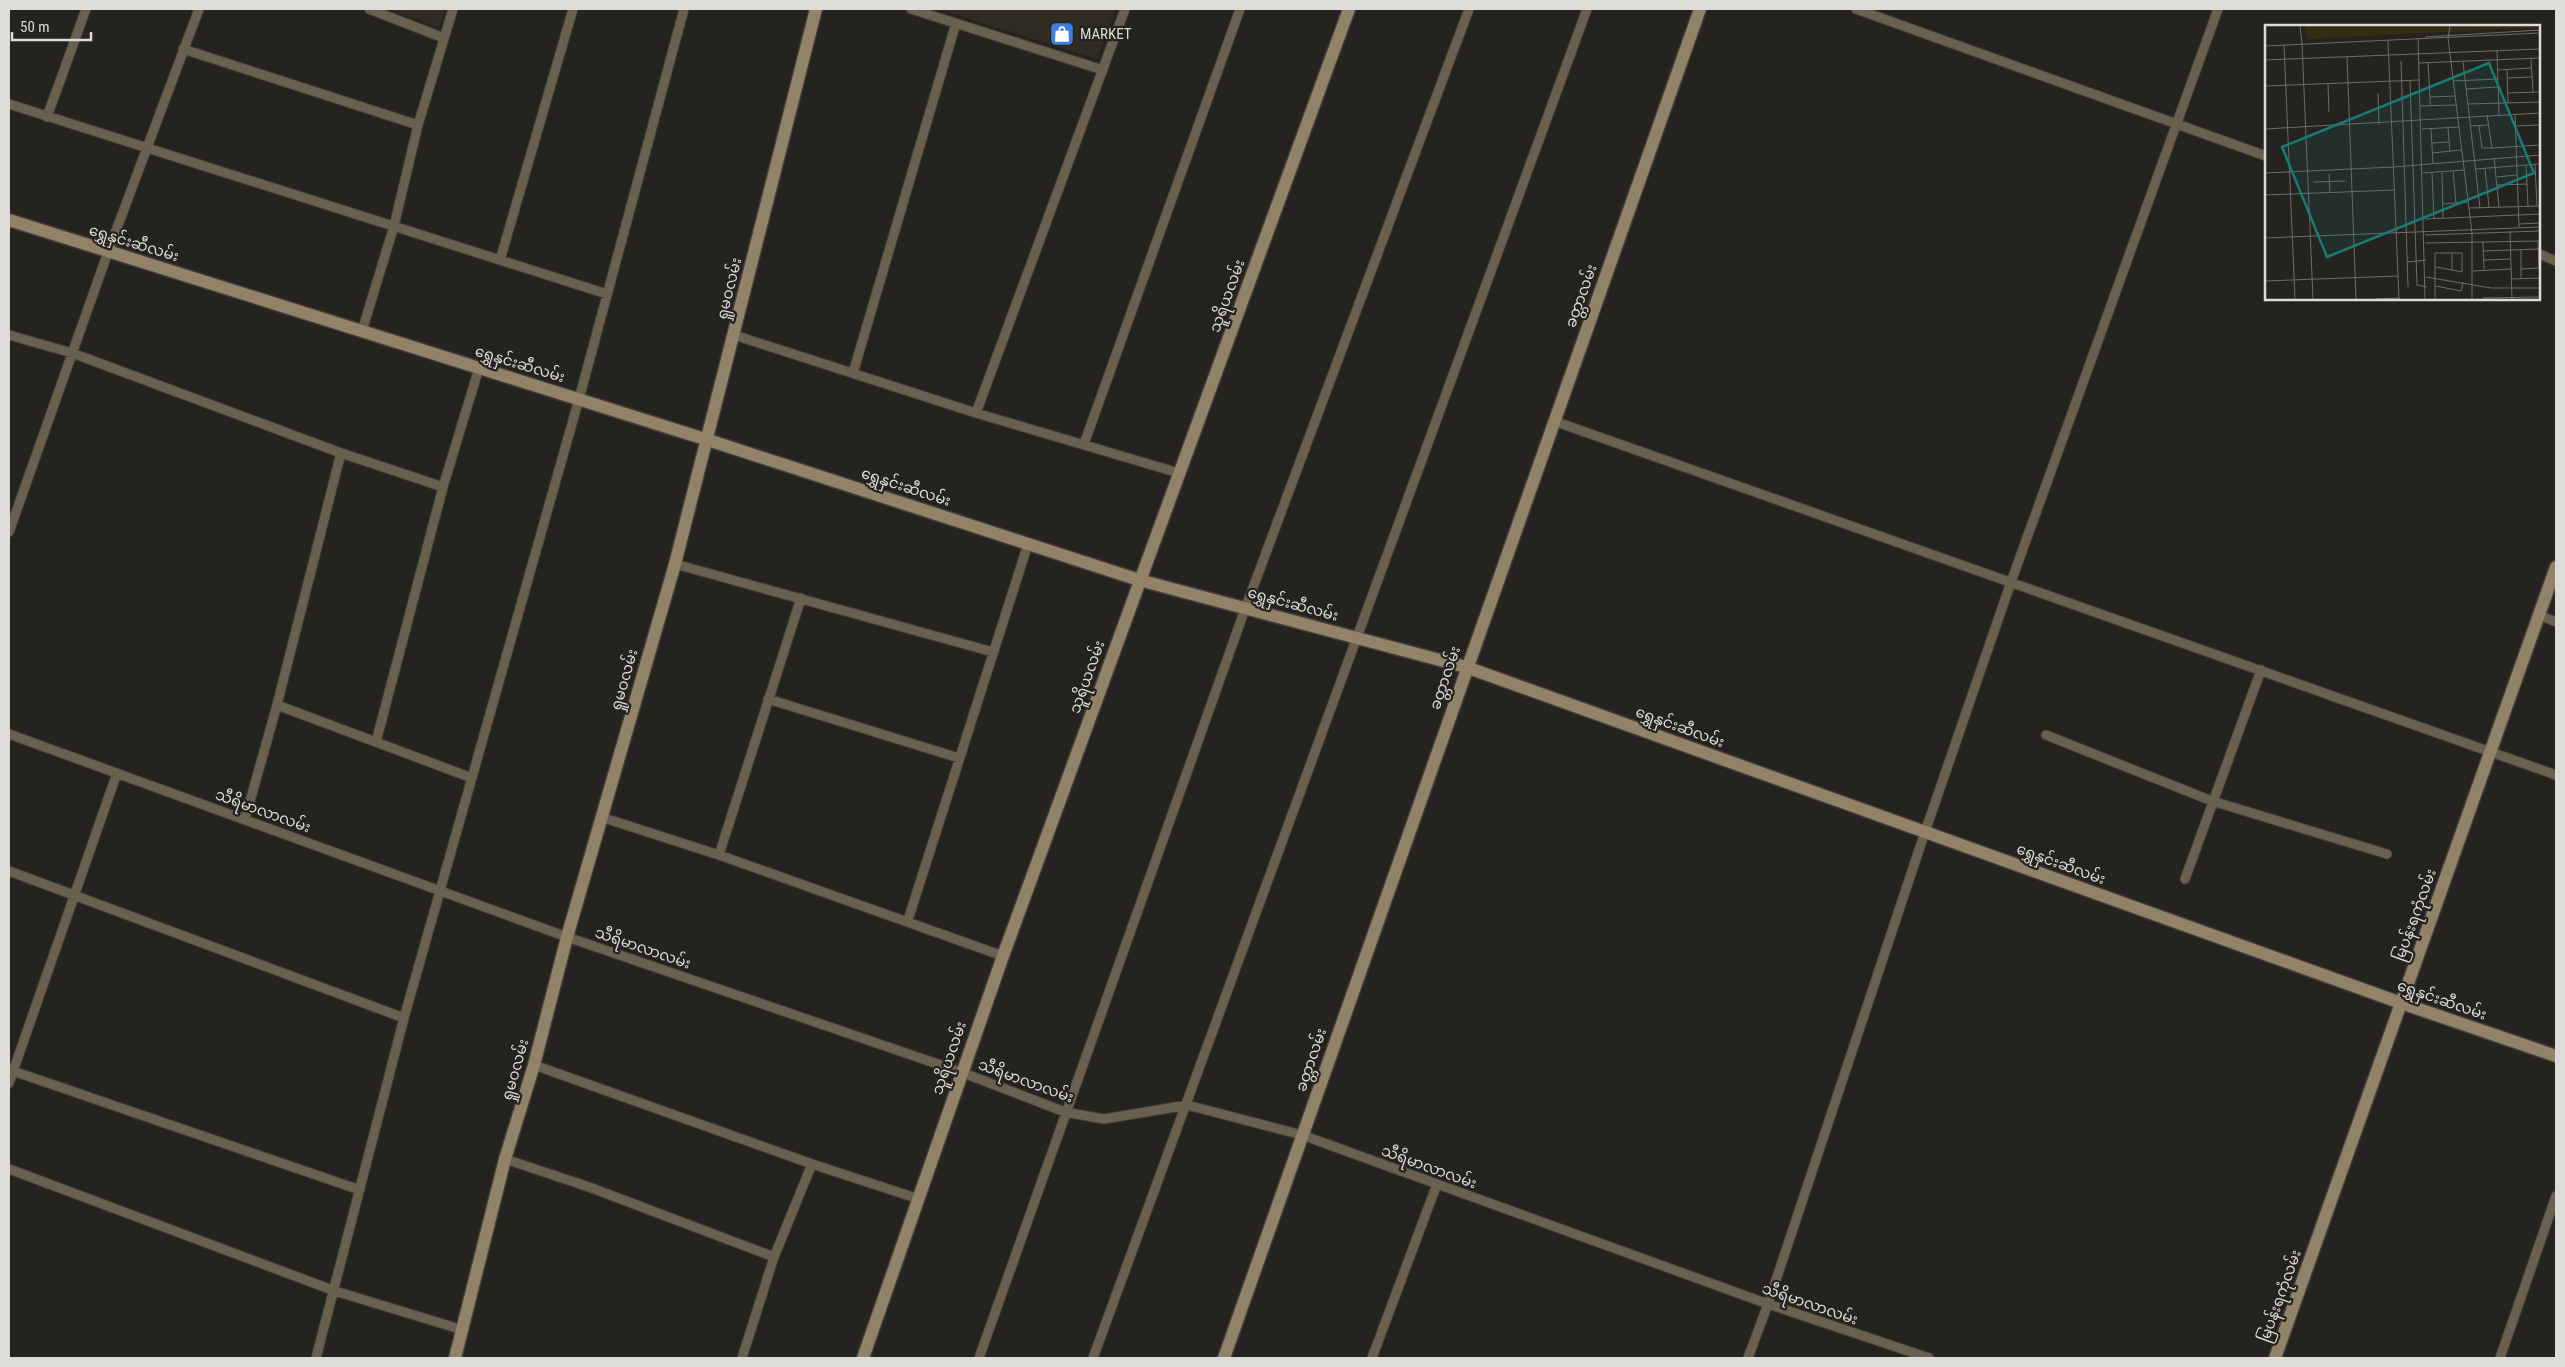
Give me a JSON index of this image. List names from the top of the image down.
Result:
{
  "streets": {
    "street": [
      "ရွှေနှင်းဆီလမ်း",
      "ရှုမဝလမ်း",
      "သူရိယလမ်း",
      "ခတ္တာလမ်း",
      "သီရိမာလာလမ်း",
      "မြပန်းရကုံလမ်း"
    ]
  },
  "crossings": [
    ["ရွှေနှင်းဆီလမ်း", "ရှုမဝလမ်း"],
    ["ရွှေနှင်းဆီလမ်း", "သူရိယလမ်း"],
    ["ရွှေနှင်းဆီလမ်း", "ခတ္တာလမ်း"],
    ["ရွှေနှင်းဆီလမ်း", "မြပန်းရကုံလမ်း"],
    ["ရှုမဝလမ်း", "သီရိမာလာလမ်း"],
    ["သူရိယလမ်း", "သီရိမာလာလမ်း"],
    ["ခတ္တာလမ်း", "သီရိမာလာလမ်း"]
  ],
  "places": {
    "shop": ["MARKET"]
  },
  "scale_bar": "50 m"
}
